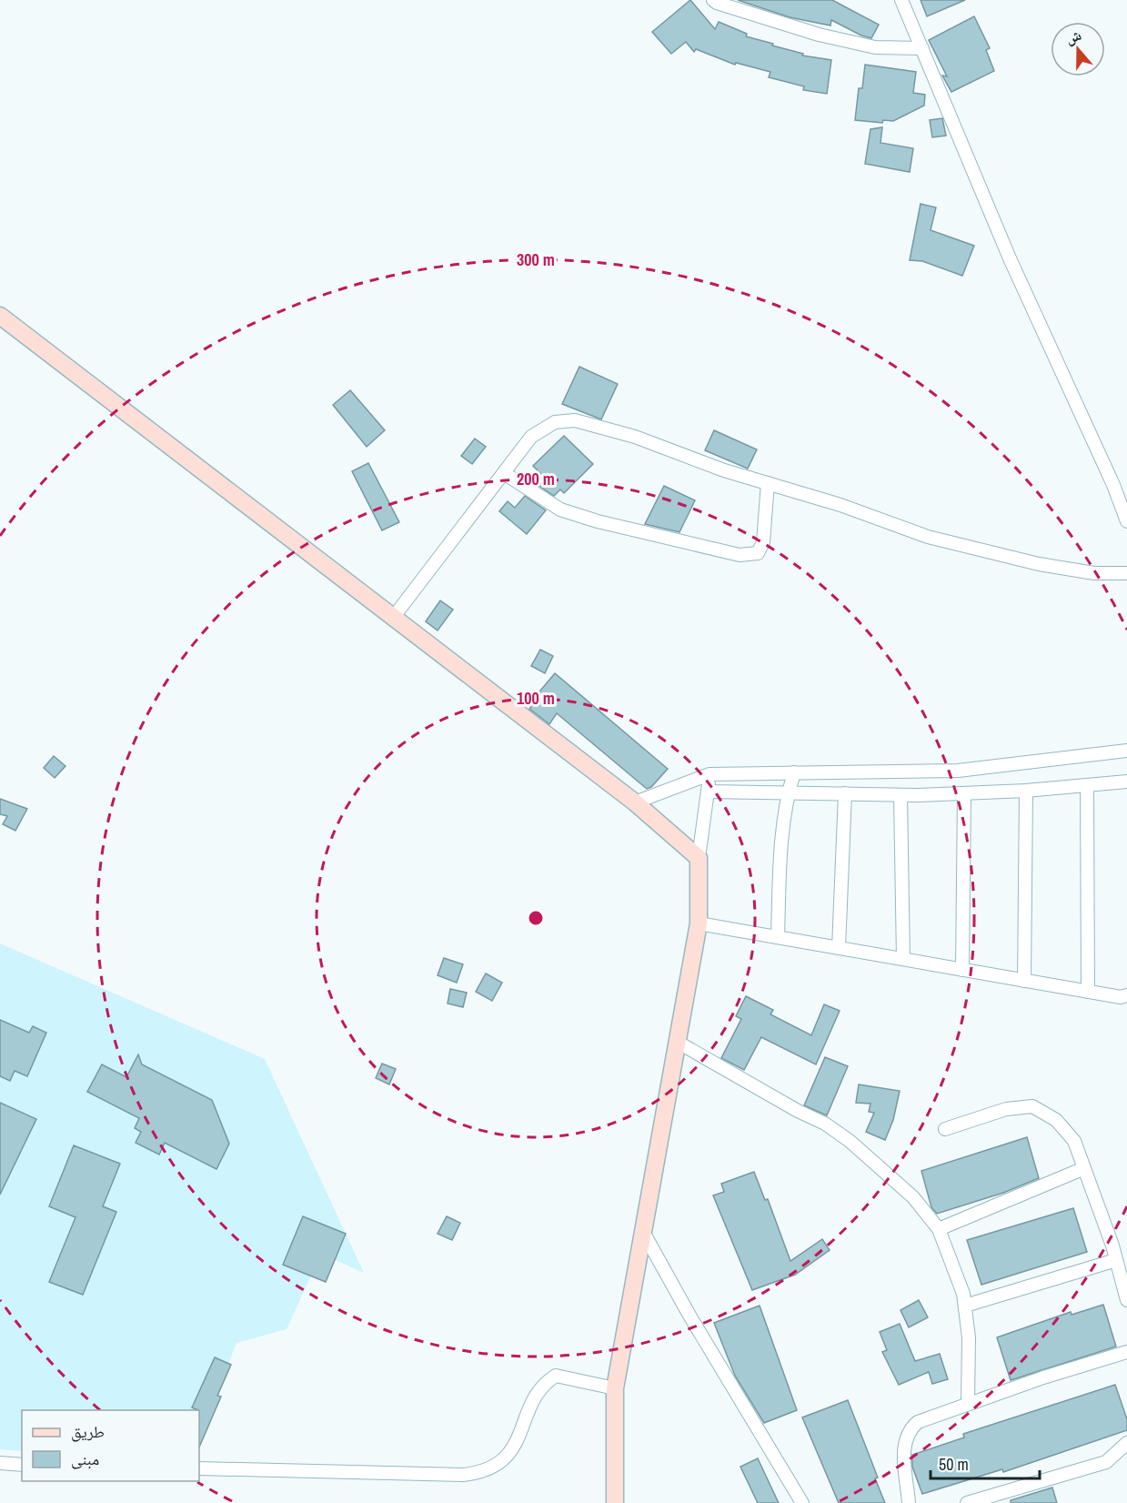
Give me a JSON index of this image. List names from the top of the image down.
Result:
{
  "legend": ["طريق", "مبنى"],
  "scale_bar": "50 m",
  "north": "top",
  "rings": ["300 m", "200 m", "100 m"]
}
